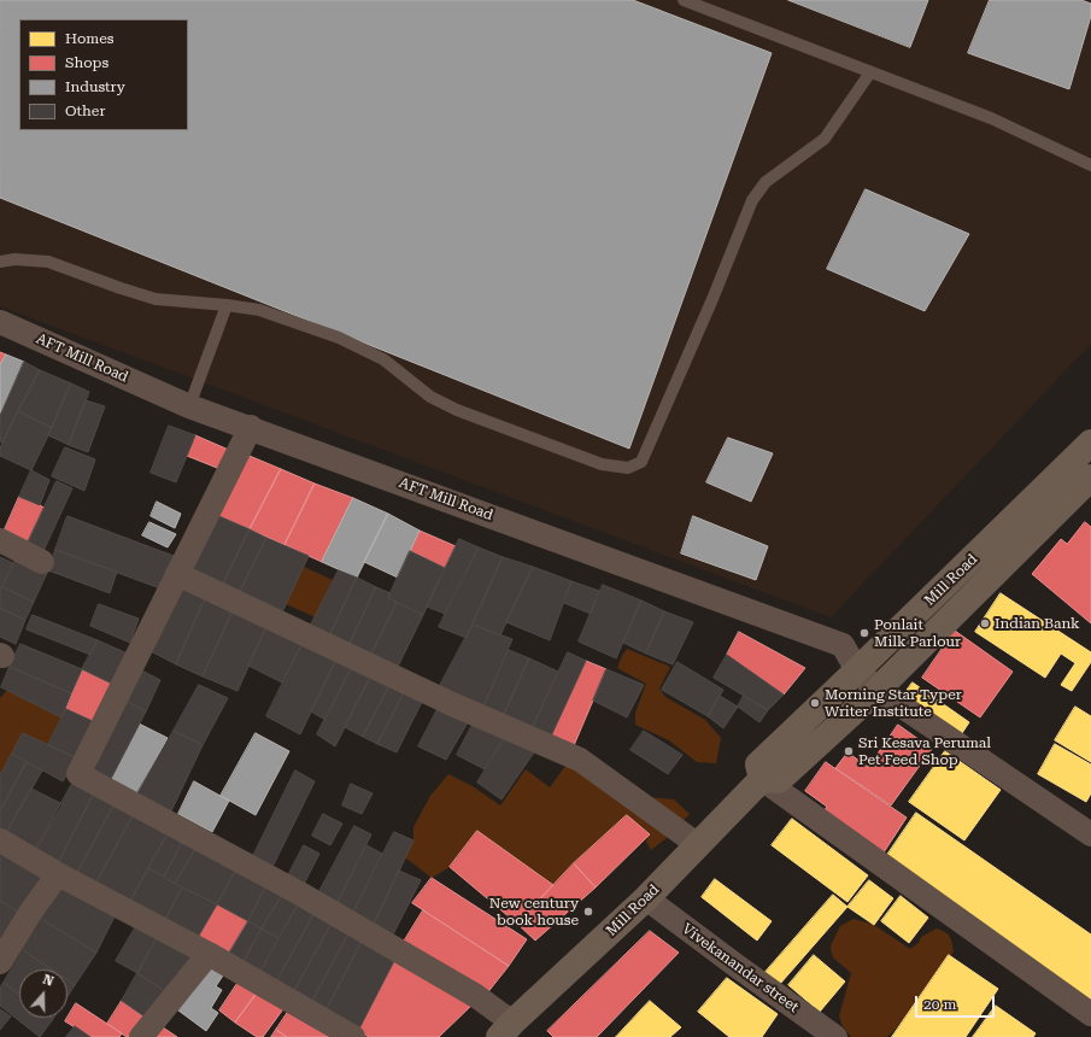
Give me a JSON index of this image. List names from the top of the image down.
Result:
{
  "streets": {
    "main road": ["Mill Road"],
    "street": ["AFT Mill Road", "Vivekanandar street"]
  },
  "crossings": [
    ["AFT Mill Road", "Mill Road"],
    ["Mill Road", "Vivekanandar street"]
  ],
  "places": [
    "Indian Bank",
    "Ponlait Milk Parlour",
    "Morning Star Typer Writer Institute",
    "Sri Kesava Perumal Pet Feed Shop",
    "New century book house"
  ],
  "legend": [
    "Homes",
    "Shops",
    "Industry",
    "Other"
  ],
  "scale_bar": "20 m",
  "north": "top"
}
